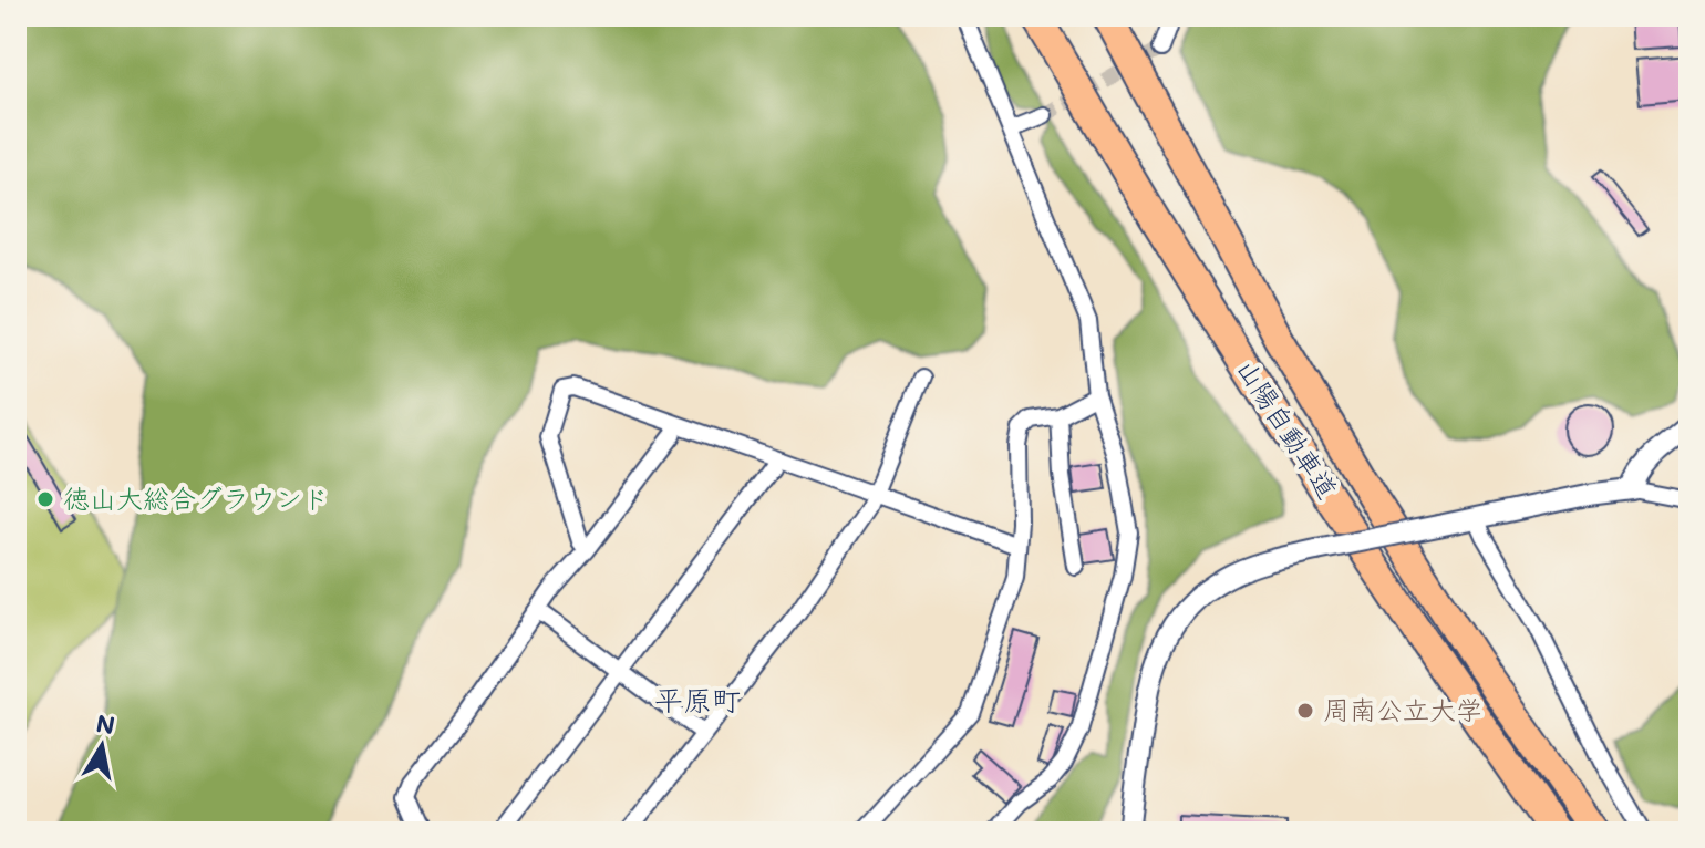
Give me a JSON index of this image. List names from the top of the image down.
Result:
{
  "streets": {
    "highway": ["山陽自動車道"]
  },
  "districts": ["平原町"],
  "places": ["徳山大総合グラウンド", "周南公立大学"],
  "north": "top"
}
